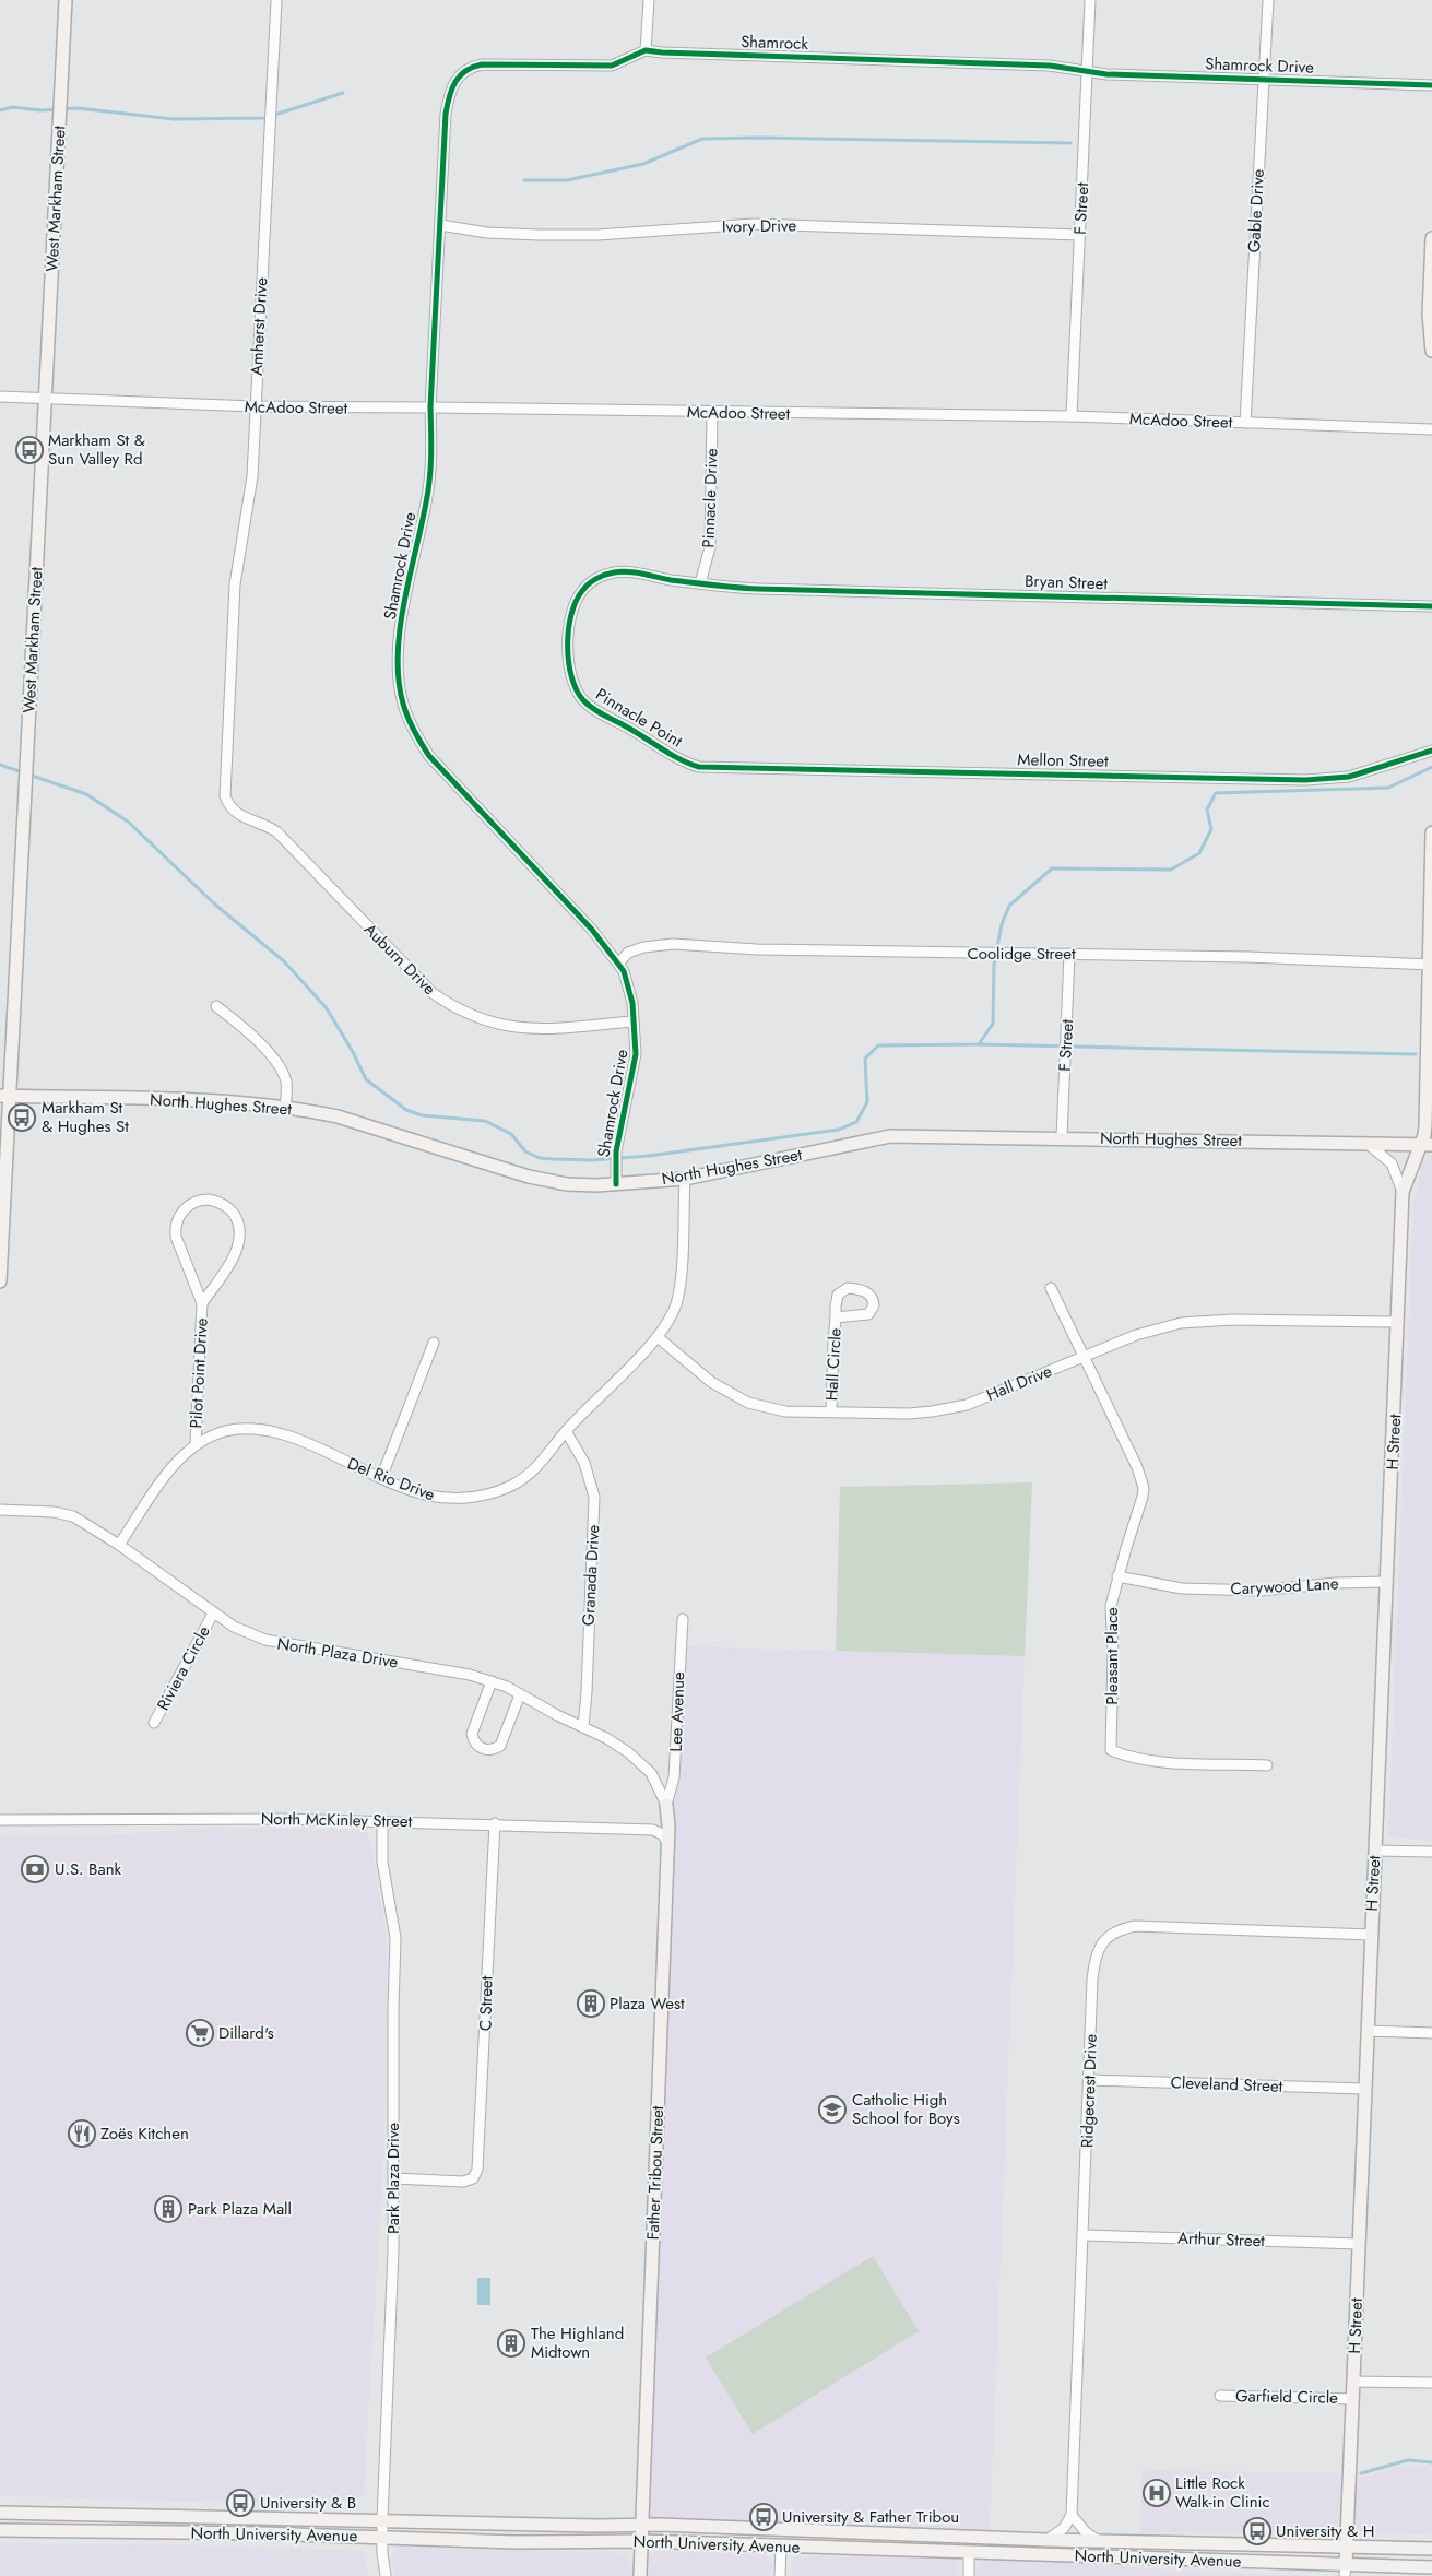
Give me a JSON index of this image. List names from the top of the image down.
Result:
{
  "streets": {
    "main road": [
      "West Markham Street",
      "North Hughes Street",
      "H Street",
      "Father Tribou Street",
      "North University Avenue"
    ],
    "street": [
      "Shamrock",
      "Shamrock Drive",
      "F Street",
      "Gable Drive",
      "Ivory Drive",
      "Amherst Drive",
      "McAdoo Street",
      "Pinnacle Drive",
      "Bryan Street",
      "Pinnacle Point",
      "Mellon Street",
      "Coolidge Street",
      "Auburn Drive",
      "Hall Circle",
      "Pilot Point Drive",
      "Hall Drive",
      "Del Rio Drive",
      "Granada Drive",
      "Carywood Lane",
      "North Plaza Drive",
      "Pleasant Place",
      "Riviera Circle",
      "Lee Avenue",
      "North McKinley Street",
      "C Street",
      "Cleveland Street",
      "Ridgecrest Drive",
      "Park Plaza Drive",
      "Arthur Street",
      "Garfield Circle"
    ]
  },
  "crossings": [
    ["Shamrock", "Shamrock Drive"],
    ["Shamrock", "F Street"],
    ["Shamrock Drive", "F Street"],
    ["Shamrock Drive", "Gable Drive"],
    ["Shamrock Drive", "Ivory Drive"],
    ["Shamrock Drive", "McAdoo Street"],
    ["Shamrock Drive", "Coolidge Street"],
    ["Shamrock Drive", "Auburn Drive"],
    ["Shamrock Drive", "North Hughes Street"],
    ["West Markham Street", "McAdoo Street"],
    ["West Markham Street", "North Hughes Street"],
    ["F Street", "Ivory Drive"],
    ["F Street", "McAdoo Street"],
    ["F Street", "Coolidge Street"],
    ["F Street", "North Hughes Street"],
    ["Gable Drive", "McAdoo Street"],
    ["Amherst Drive", "McAdoo Street"],
    ["Amherst Drive", "Auburn Drive"],
    ["McAdoo Street", "Pinnacle Drive"],
    ["Pinnacle Drive", "Bryan Street"],
    ["Pinnacle Drive", "Pinnacle Point"],
    ["Bryan Street", "Pinnacle Point"],
    ["Pinnacle Point", "Mellon Street"],
    ["Coolidge Street", "H Street"],
    ["North Hughes Street", "H Street"],
    ["North Hughes Street", "Del Rio Drive"],
    ["Hall Circle", "Hall Drive"],
    ["Pilot Point Drive", "Del Rio Drive"],
    ["Hall Drive", "H Street"],
    ["Hall Drive", "Del Rio Drive"],
    ["Hall Drive", "Pleasant Place"],
    ["H Street", "Carywood Lane"],
    ["H Street", "Cleveland Street"],
    ["H Street", "Ridgecrest Drive"],
    ["H Street", "Arthur Street"],
    ["H Street", "Garfield Circle"],
    ["H Street", "North University Avenue"],
    ["Del Rio Drive", "Granada Drive"],
    ["Del Rio Drive", "North Plaza Drive"],
    ["Granada Drive", "North Plaza Drive"],
    ["Carywood Lane", "Pleasant Place"],
    ["North Plaza Drive", "Riviera Circle"],
    ["North Plaza Drive", "Lee Avenue"],
    ["North Plaza Drive", "Father Tribou Street"],
    ["Lee Avenue", "Father Tribou Street"],
    ["North McKinley Street", "C Street"],
    ["North McKinley Street", "Father Tribou Street"],
    ["North McKinley Street", "Park Plaza Drive"],
    ["C Street", "Park Plaza Drive"],
    ["Cleveland Street", "Ridgecrest Drive"],
    ["Ridgecrest Drive", "Arthur Street"],
    ["Father Tribou Street", "North University Avenue"],
    ["Park Plaza Drive", "North University Avenue"]
  ],
  "places": {
    "bus stop": [
      "Markham St & Sun Valley Rd",
      "Markham St & Hughes St",
      "University & B",
      "University & Father Tribou",
      "University & H"
    ],
    "bank": ["U.S. Bank"],
    "building": ["Plaza West", "Park Plaza Mall", "The Highland Midtown"],
    "supermarket": ["Dillard's"],
    "school or university": ["Catholic High School for Boys"],
    "restaurant": ["Zoës Kitchen"],
    "hospital": ["Little Rock Walk-in Clinic"]
  }
}
